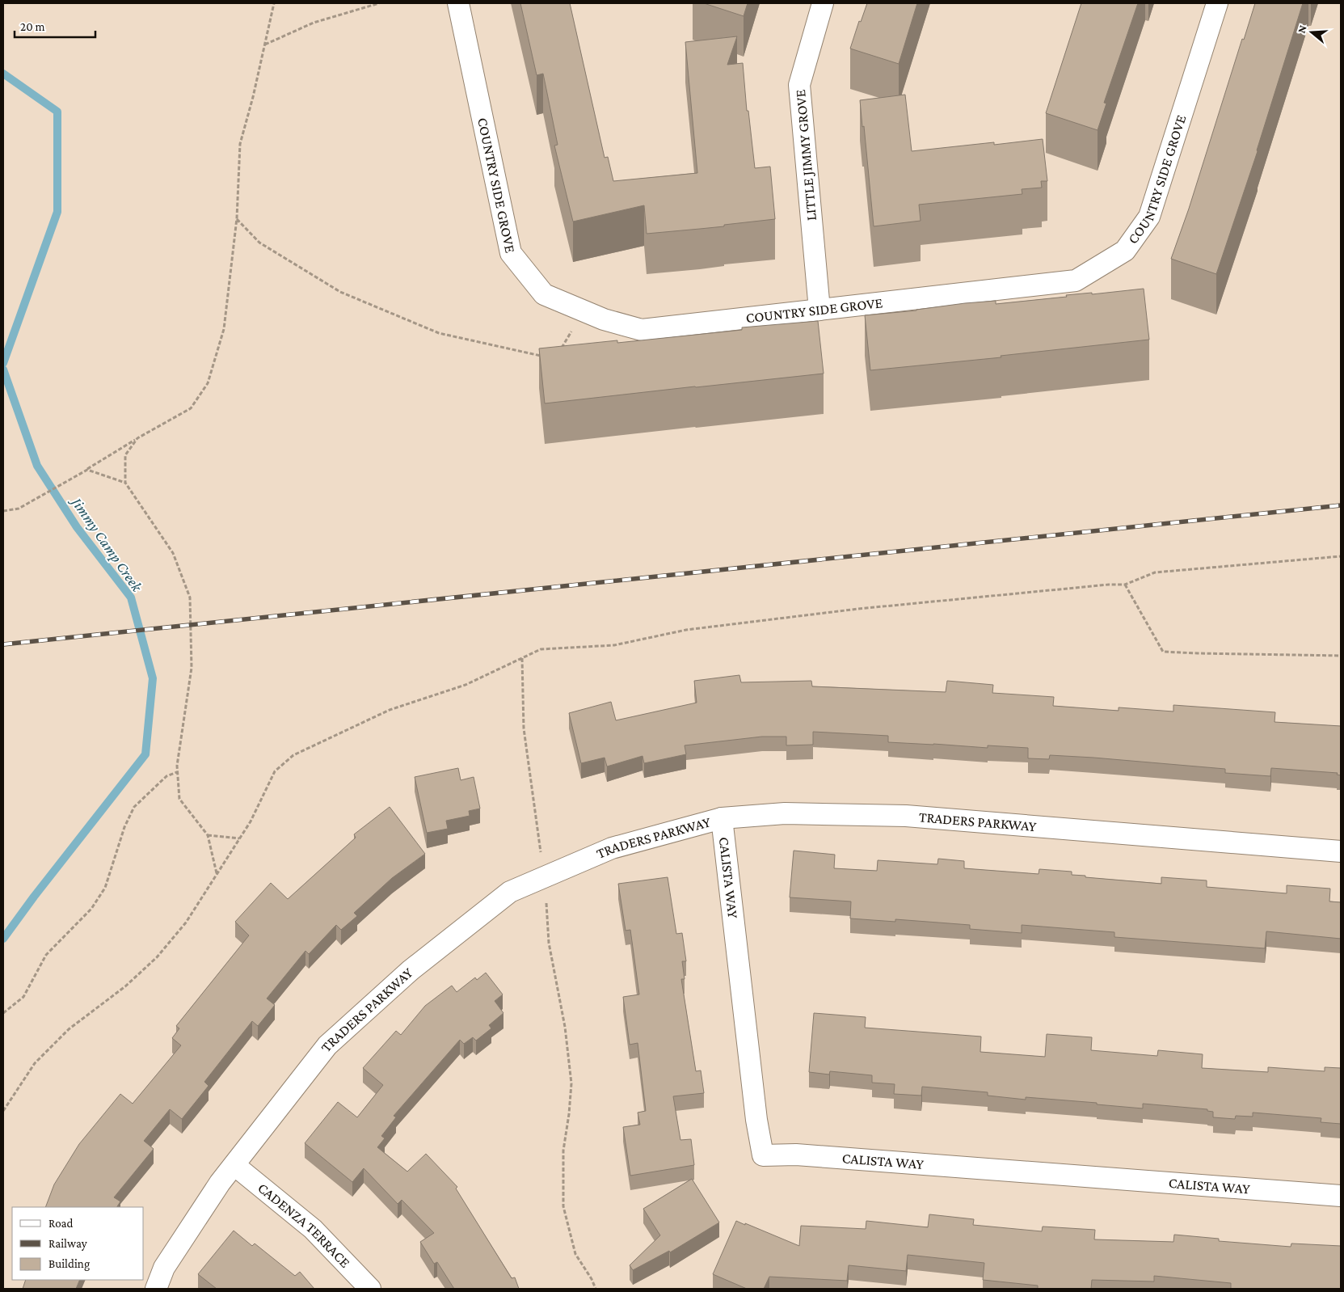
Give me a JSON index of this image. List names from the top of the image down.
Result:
{
  "streets": {
    "street": [
      "LITTLE JIMMY GROVE",
      "COUNTRY SIDE GROVE",
      "TRADERS PARKWAY",
      "CALISTA WAY",
      "CADENZA TERRACE"
    ]
  },
  "crossings": [
    ["LITTLE JIMMY GROVE", "COUNTRY SIDE GROVE"],
    ["TRADERS PARKWAY", "CALISTA WAY"],
    ["TRADERS PARKWAY", "CADENZA TERRACE"]
  ],
  "water": ["Jimmy Camp Creek"],
  "legend": ["Road", "Railway", "Building"],
  "scale_bar": "20 m",
  "north": "left"
}
